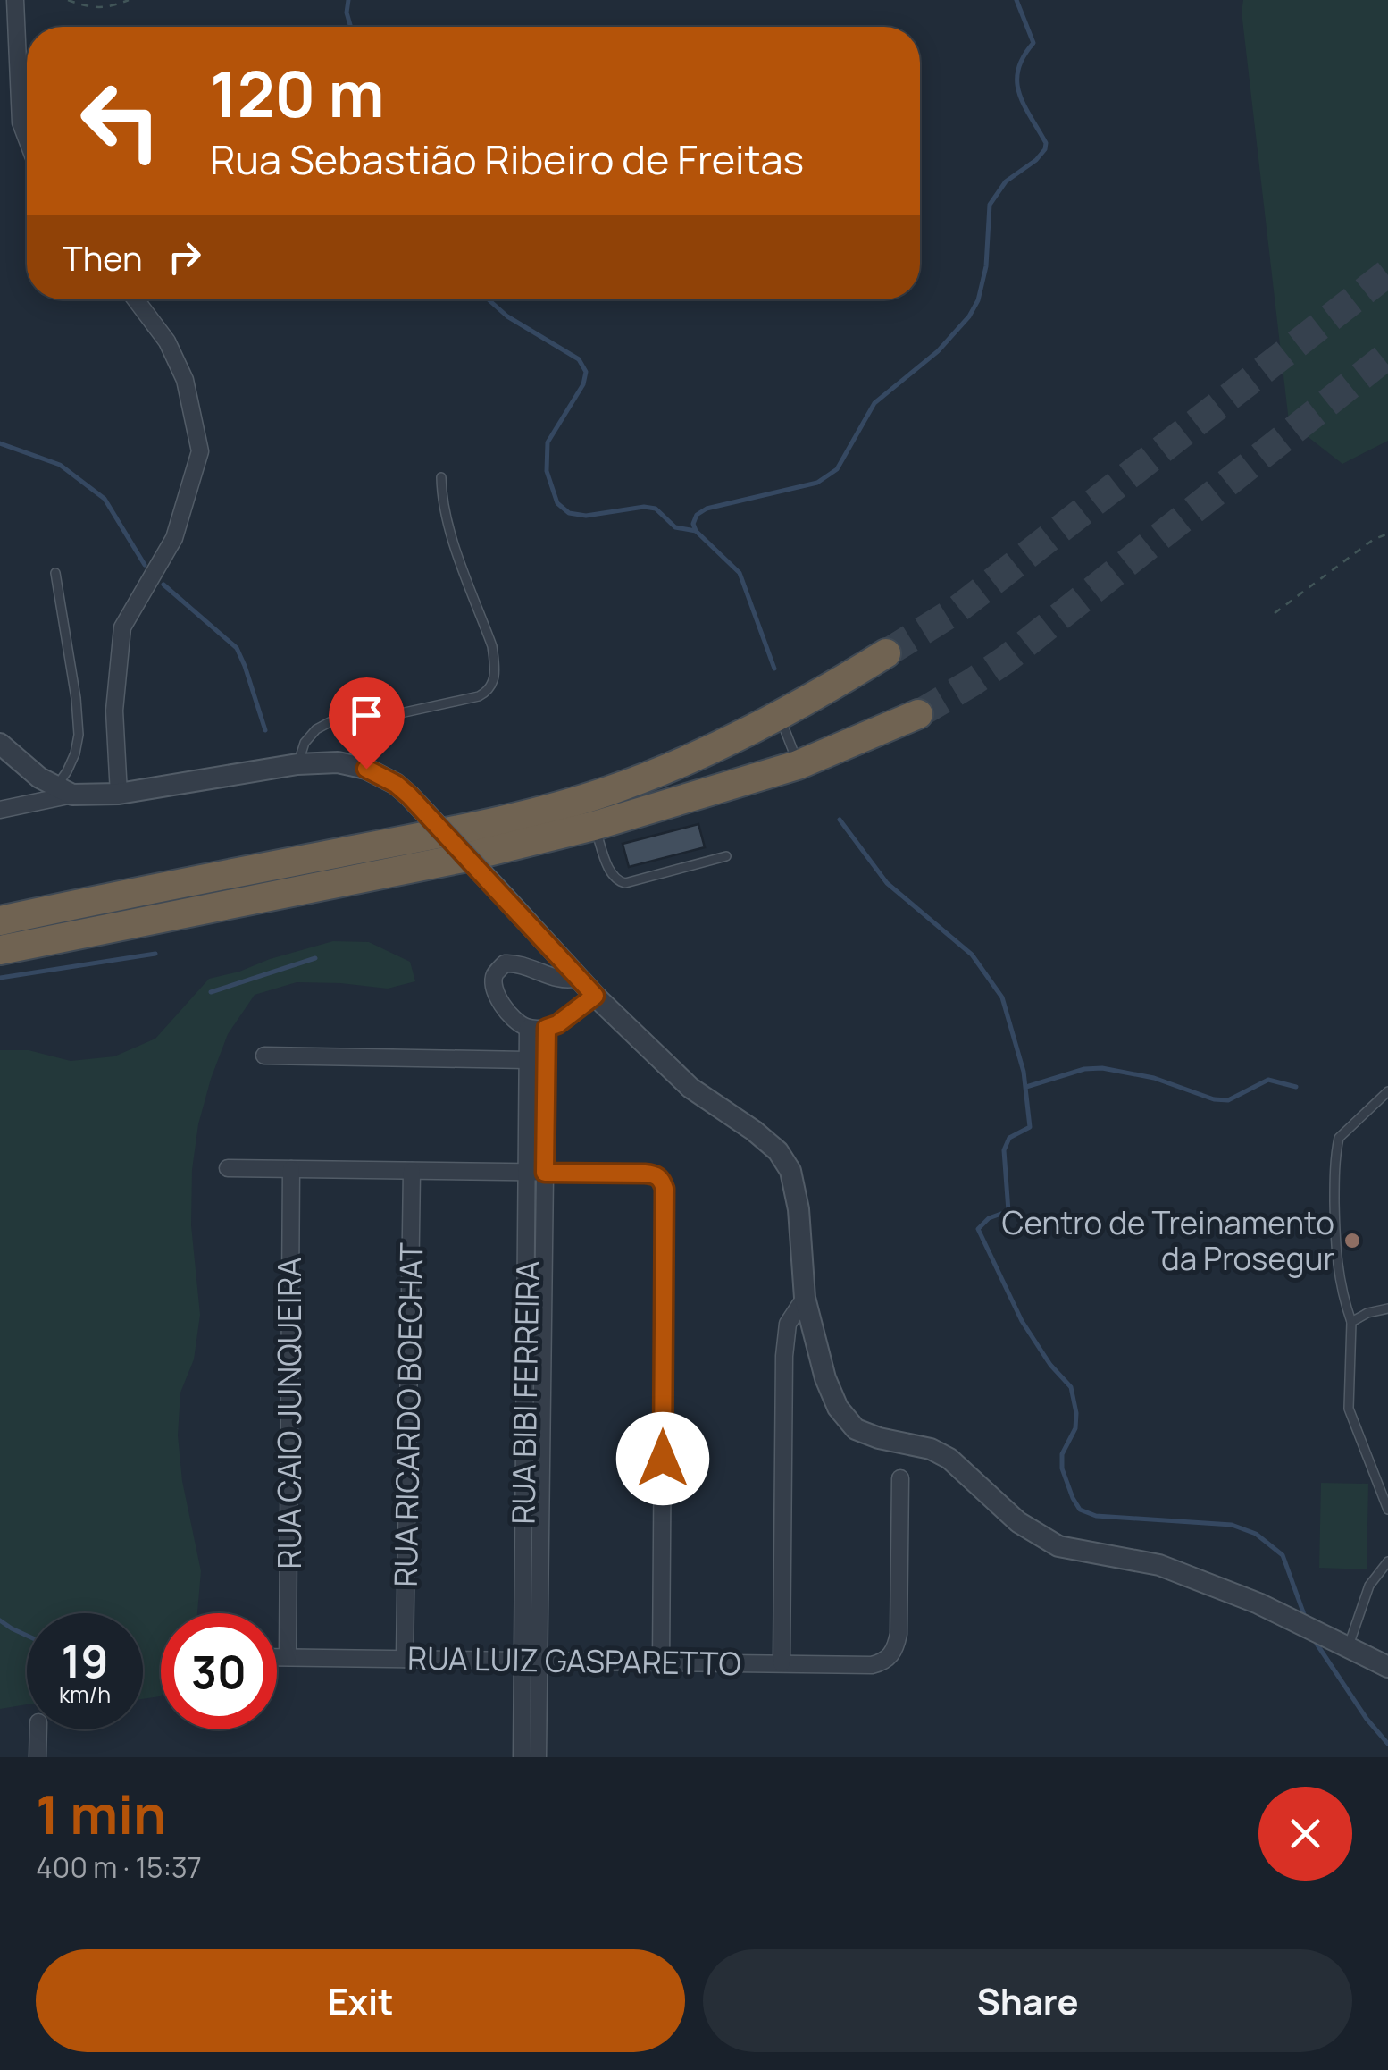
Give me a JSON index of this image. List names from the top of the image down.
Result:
{
  "streets": {
    "street": [
      "RUA BIBI FERREIRA",
      "RUA CAIO JUNQUEIRA",
      "RUA RICARDO BOECHAT",
      "RUA LUIZ GASPARETTO"
    ]
  },
  "crossings": [
    ["RUA BIBI FERREIRA", "RUA LUIZ GASPARETTO"],
    ["RUA CAIO JUNQUEIRA", "RUA LUIZ GASPARETTO"],
    ["RUA RICARDO BOECHAT", "RUA LUIZ GASPARETTO"]
  ],
  "places": ["Centro de Treinamento da Prosegur"],
  "page": {
    "turn": ["120 m", "Rua Sebastião Ribeiro de Freitas"],
    "then": "Then",
    "speed": "19 km/h",
    "limit": "30",
    "heading": ["1 min", "400 m · 15:37"],
    "buttons": ["Exit", "Share"]
  }
}
